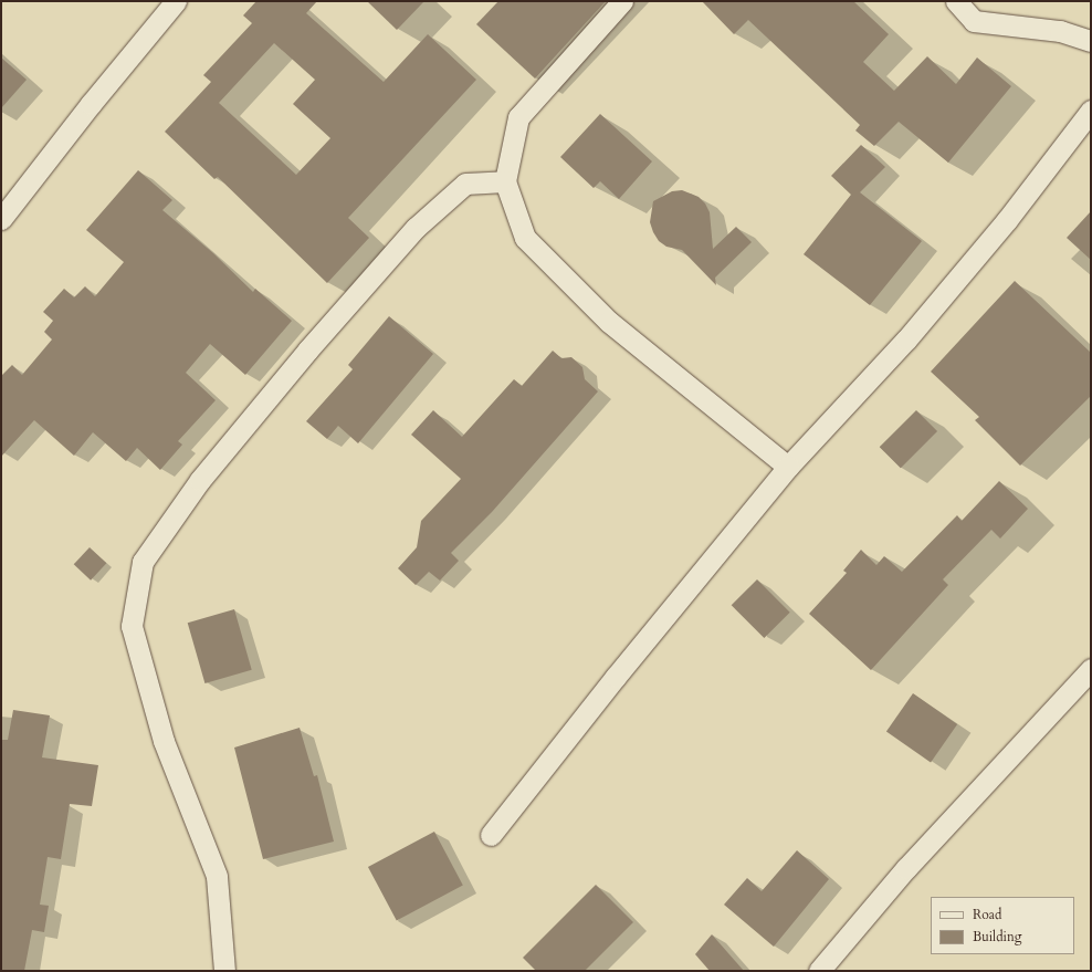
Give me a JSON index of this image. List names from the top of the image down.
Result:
{
  "legend": ["Road", "Building"]
}
